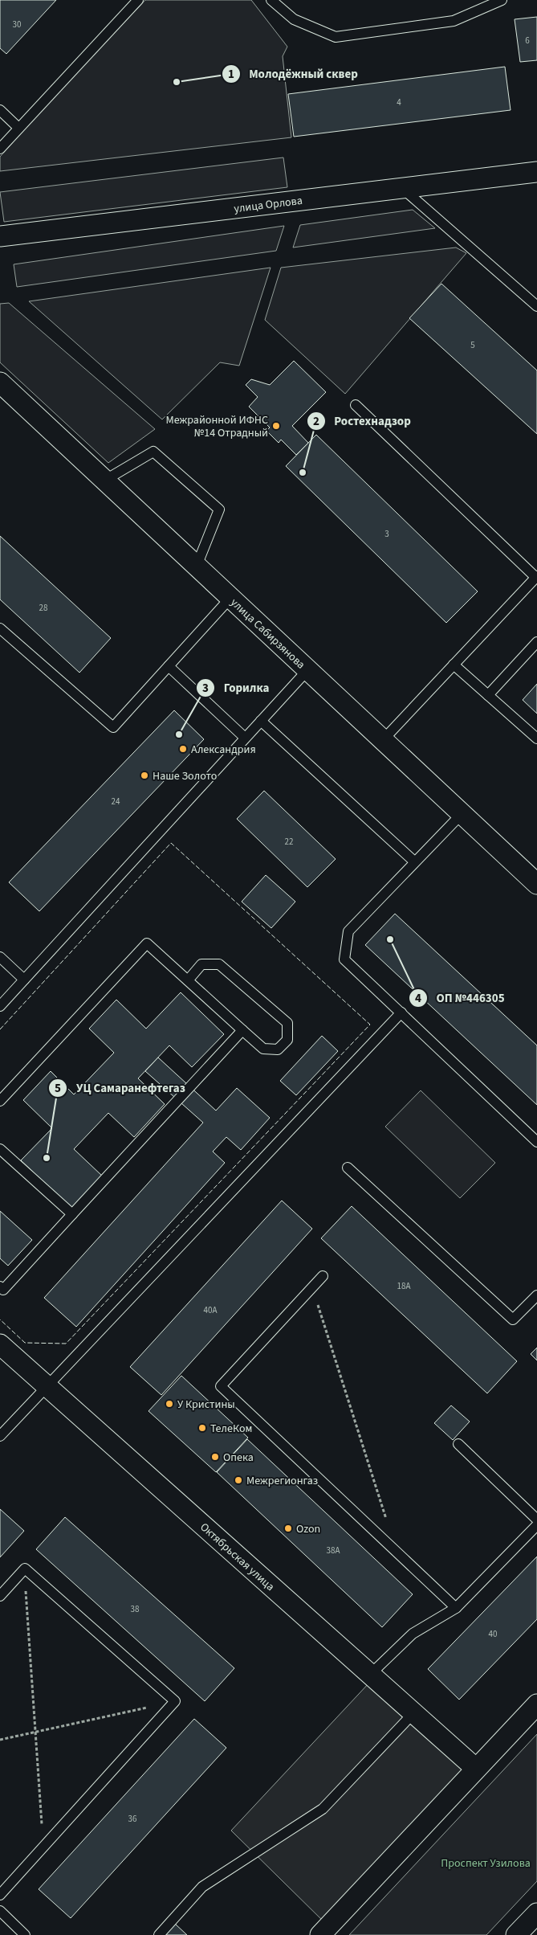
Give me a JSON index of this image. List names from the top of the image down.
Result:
{
  "streets": {
    "street": ["улица Орлова", "улица Сабирзянова", "Октябрьская улица"]
  },
  "parks": ["Проспект Узилова"],
  "places": [
    "Молодёжный сквер",
    "Межрайонной ИФНС №14 Отрадный",
    "Ростехнадзор",
    "Горилка",
    "Александрия",
    "Наше Золото",
    "ОП №446305",
    "УЦ Самаранефтегаз",
    "У Кристины",
    "ТелеКом",
    "Опека",
    "Межрегионгаз",
    "Ozon"
  ],
  "house_numbers": [
    "30",
    "6",
    "4",
    "5",
    "3",
    "28",
    "24",
    "22",
    "18А",
    "40А",
    "38А",
    "38",
    "40",
    "36"
  ]
}
